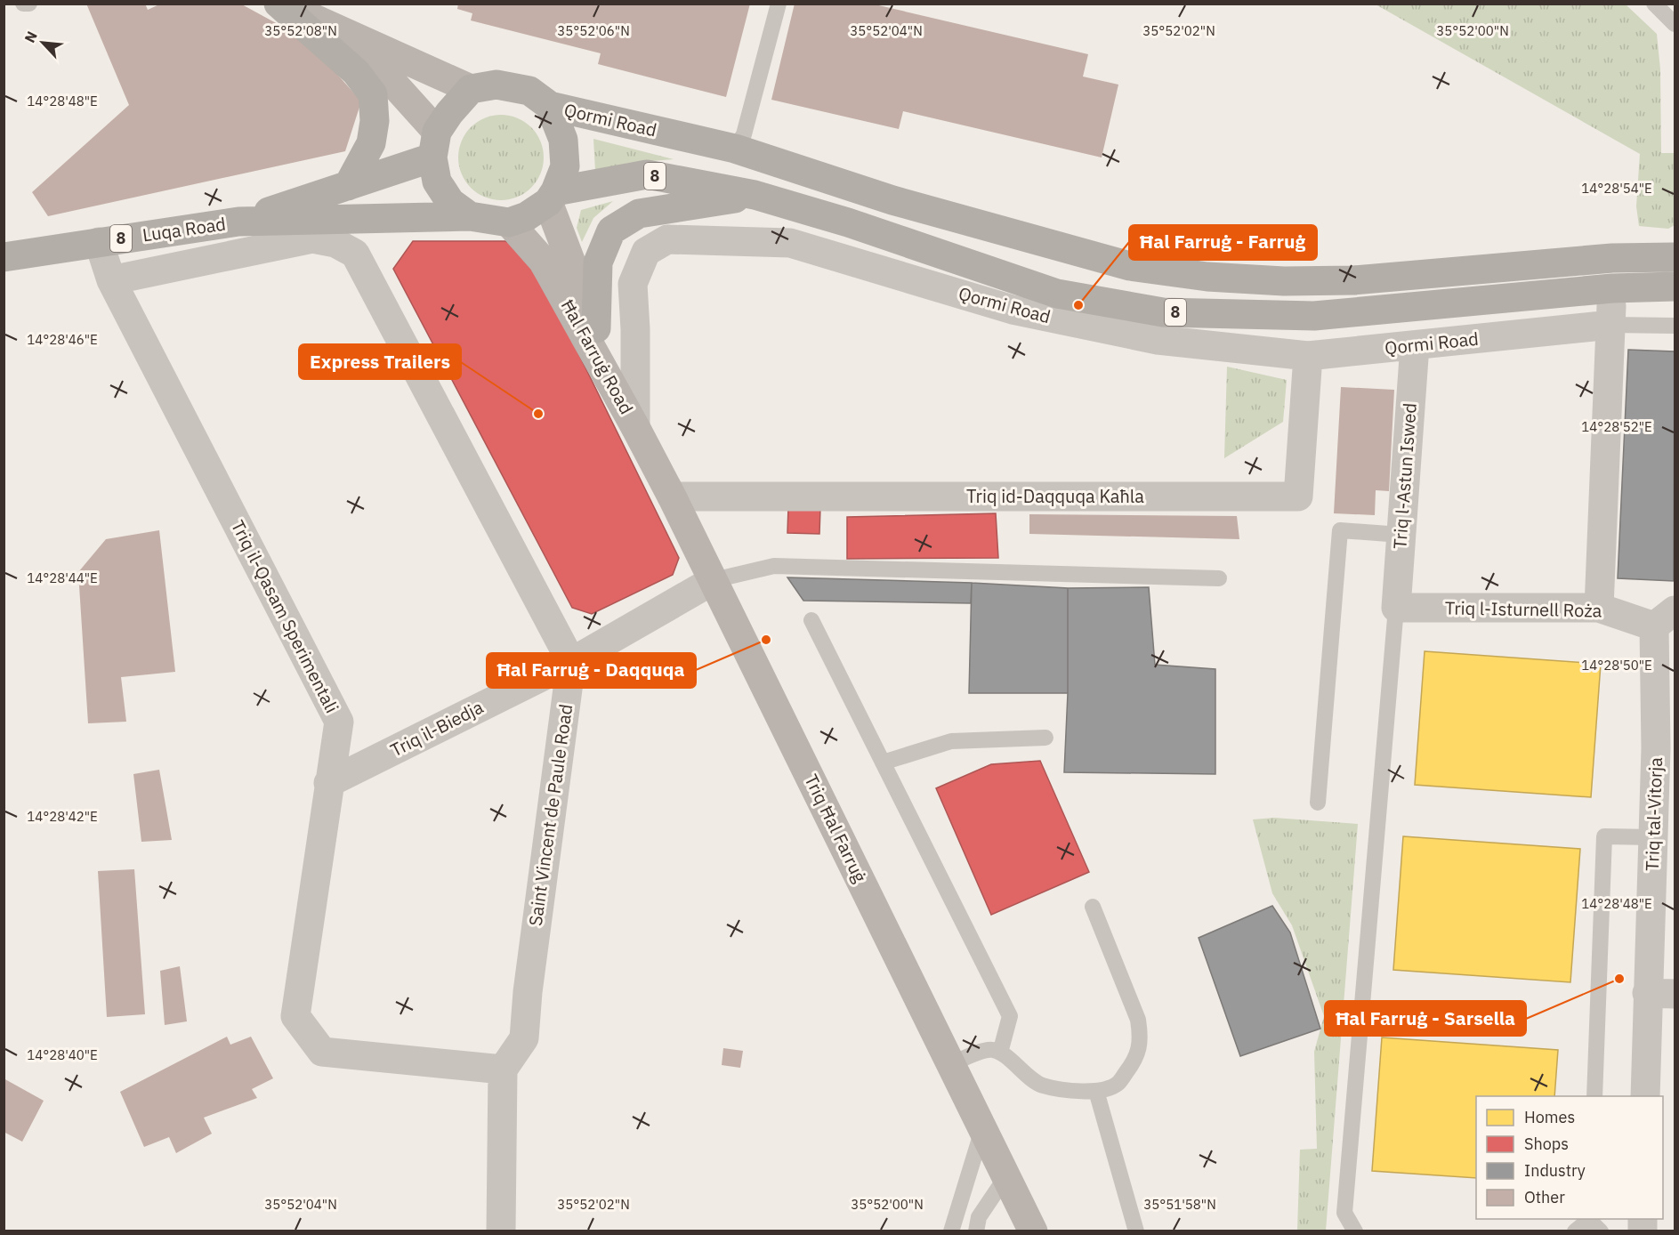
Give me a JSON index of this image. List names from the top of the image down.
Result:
{
  "streets": {
    "highway": ["Qormi Road", "8", "Luqa Road"],
    "main road": ["Ħal Farruġ Road", "Triq Ħal Farruġ"],
    "street": [
      "Triq l-Astun Iswed",
      "Triq id-Daqquqa Kaħla",
      "Triq l-Isturnell Roża",
      "Triq il-Qasam Sperimentali",
      "Triq il-Biedja",
      "Triq tal-Vitorja",
      "Saint Vincent de Paule Road"
    ]
  },
  "crossings": [
    ["Qormi Road", "8"],
    ["Qormi Road", "Luqa Road"],
    ["Qormi Road", "Ħal Farruġ Road"],
    ["Qormi Road", "Triq l-Astun Iswed"],
    ["Qormi Road", "Triq id-Daqquqa Kaħla"],
    ["Qormi Road", "Triq Ħal Farruġ"],
    ["8", "Luqa Road"],
    ["8", "Ħal Farruġ Road"],
    ["Luqa Road", "Ħal Farruġ Road"],
    ["Luqa Road", "Triq il-Qasam Sperimentali"],
    ["Ħal Farruġ Road", "Triq Ħal Farruġ"],
    ["Triq l-Astun Iswed", "Triq l-Isturnell Roża"],
    ["Triq id-Daqquqa Kaħla", "Triq Ħal Farruġ"],
    ["Triq l-Isturnell Roża", "Triq tal-Vitorja"],
    ["Triq il-Qasam Sperimentali", "Triq il-Biedja"],
    ["Triq il-Qasam Sperimentali", "Saint Vincent de Paule Road"],
    ["Triq il-Biedja", "Saint Vincent de Paule Road"],
    ["Triq il-Biedja", "Triq Ħal Farruġ"]
  ],
  "places": [
    "Ħal Farruġ - Farruġ",
    "Express Trailers",
    "Ħal Farruġ - Daqquqa",
    "Ħal Farruġ - Sarsella"
  ],
  "legend": [
    "Homes",
    "Shops",
    "Industry",
    "Other"
  ],
  "north": "top left",
  "coordinates": [
    "35°52'08\"N",
    "35°52'06\"N",
    "35°52'04\"N",
    "35°52'02\"N",
    "35°52'00\"N",
    "14°28'48\"E",
    "14°28'54\"E",
    "14°28'46\"E",
    "14°28'52\"E",
    "14°28'44\"E",
    "14°28'50\"E",
    "14°28'42\"E",
    "14°28'40\"E",
    "35°51'58\"N"
  ]
}
